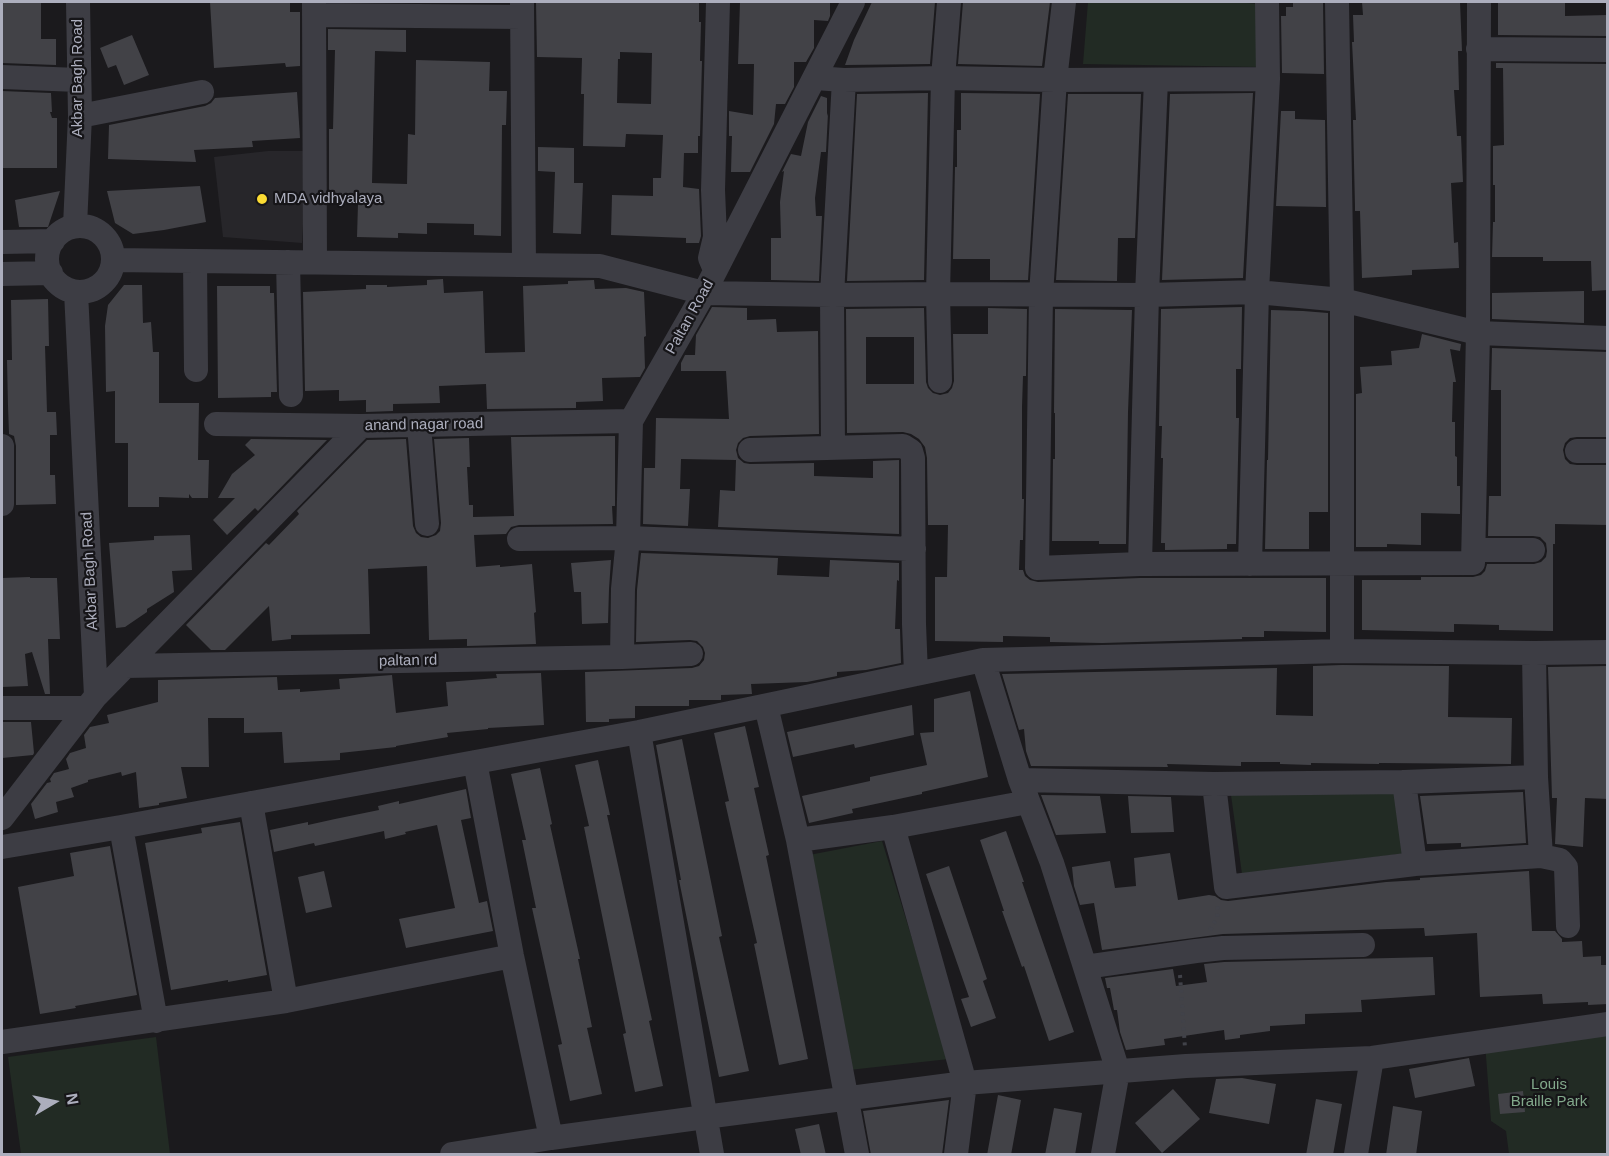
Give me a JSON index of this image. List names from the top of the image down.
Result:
{
  "streets": {
    "street": [
      "Akbar Bagh Road",
      "Paltan Road",
      "anand nagar road",
      "paltan rd"
    ]
  },
  "crossings": [
    ["Paltan Road", "anand nagar road"],
    ["Paltan Road", "paltan rd"]
  ],
  "parks": ["Louis Braille Park"],
  "places": ["MDA vidhyalaya"],
  "north": "right"
}
